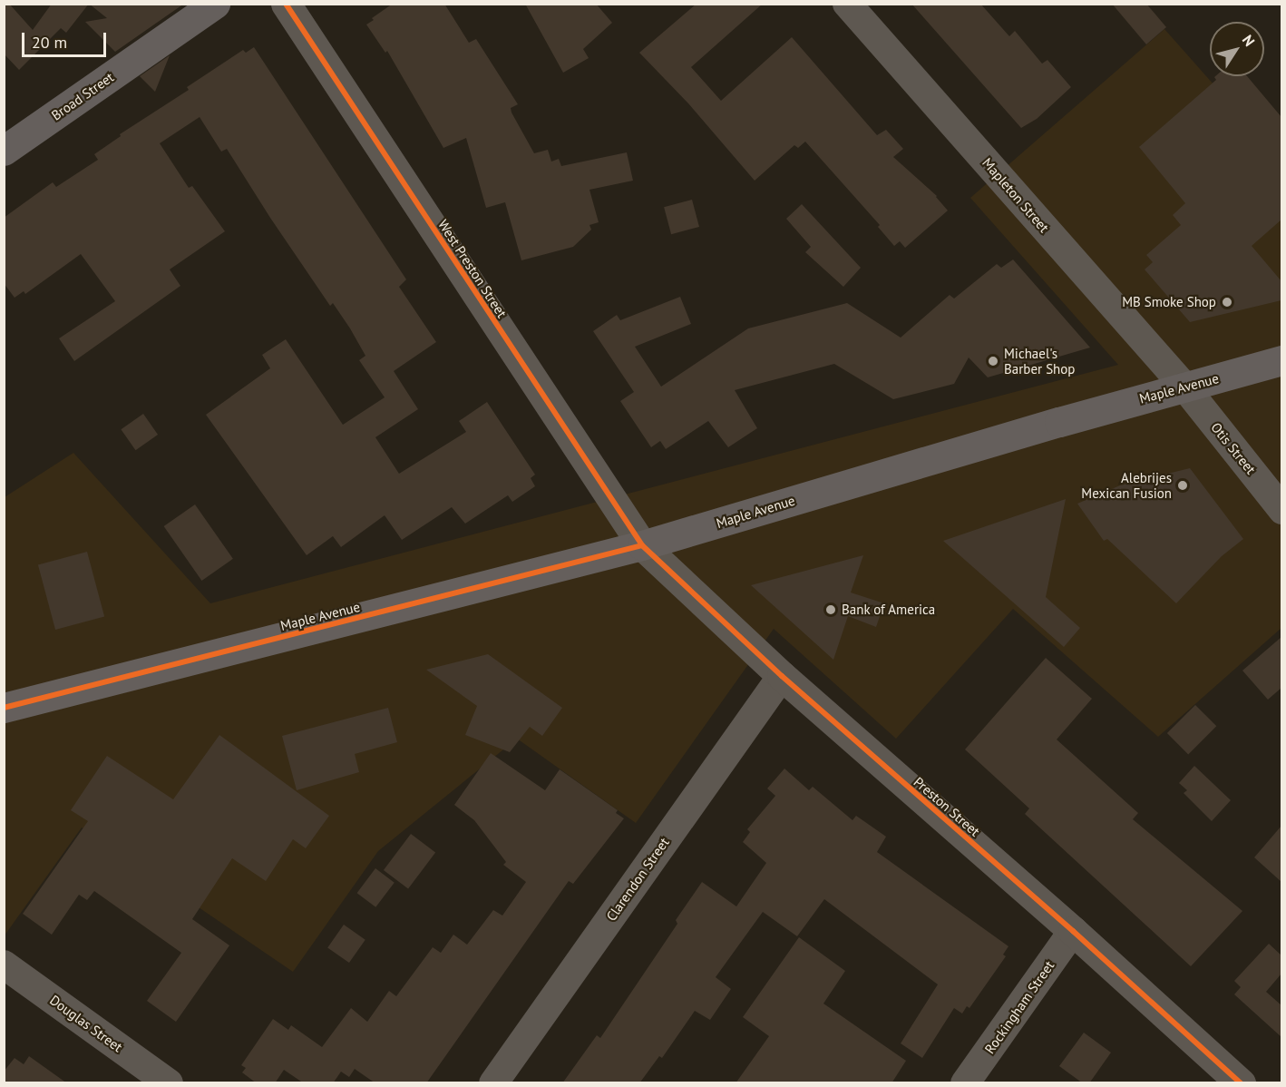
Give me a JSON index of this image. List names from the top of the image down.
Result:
{
  "streets": {
    "main road": ["Broad Street", "Maple Avenue"],
    "street": [
      "Mapleton Street",
      "West Preston Street",
      "Otis Street",
      "Preston Street",
      "Clarendon Street",
      "Rockingham Street",
      "Douglas Street"
    ]
  },
  "crossings": [
    ["Mapleton Street", "Maple Avenue"],
    ["Mapleton Street", "Otis Street"],
    ["West Preston Street", "Maple Avenue"],
    ["West Preston Street", "Preston Street"],
    ["Maple Avenue", "Otis Street"],
    ["Maple Avenue", "Preston Street"],
    ["Preston Street", "Clarendon Street"],
    ["Preston Street", "Rockingham Street"]
  ],
  "places": [
    "MB Smoke Shop",
    "Michael's Barber Shop",
    "Alebrijes Mexican Fusion",
    "Bank of America"
  ],
  "scale_bar": "20 m",
  "north": "top right"
}
